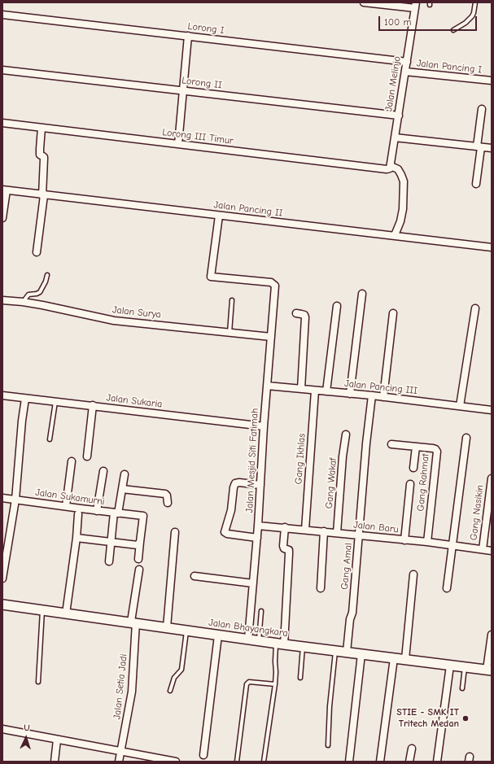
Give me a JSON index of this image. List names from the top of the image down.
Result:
{
  "streets": {
    "main road": ["Jalan Bhayangkara"],
    "street": [
      "Lorong I",
      "Jalan Pancing I",
      "Lorong II",
      "Jalan Melinjo",
      "Lorong III Timur",
      "Jalan Pancing II",
      "Jalan Surya",
      "Jalan Pancing III",
      "Jalan Sukaria",
      "Gang Ikhlas",
      "Jalan Mesjid Siti Fatimah",
      "Gang Rahmat",
      "Gang Wakaf",
      "Jalan Sukamurni",
      "Gang Nasikin",
      "Jalan Baru",
      "Gang Amal",
      "Jalan Setia Jadi"
    ]
  },
  "crossings": [
    ["Lorong I", "Jalan Melinjo"],
    ["Jalan Pancing I", "Jalan Melinjo"],
    ["Lorong II", "Jalan Melinjo"],
    ["Jalan Melinjo", "Lorong III Timur"],
    ["Jalan Pancing II", "Jalan Mesjid Siti Fatimah"],
    ["Jalan Surya", "Jalan Mesjid Siti Fatimah"],
    ["Jalan Pancing III", "Gang Ikhlas"],
    ["Jalan Pancing III", "Jalan Mesjid Siti Fatimah"],
    ["Jalan Pancing III", "Gang Amal"],
    ["Jalan Sukaria", "Jalan Mesjid Siti Fatimah"],
    ["Gang Ikhlas", "Jalan Baru"],
    ["Jalan Mesjid Siti Fatimah", "Jalan Baru"],
    ["Jalan Mesjid Siti Fatimah", "Jalan Bhayangkara"],
    ["Gang Rahmat", "Jalan Baru"],
    ["Gang Wakaf", "Jalan Baru"],
    ["Gang Nasikin", "Jalan Baru"],
    ["Jalan Baru", "Gang Amal"],
    ["Gang Amal", "Jalan Bhayangkara"],
    ["Jalan Bhayangkara", "Jalan Setia Jadi"]
  ],
  "places": ["STIE - SMK IT Tritech Medan"],
  "scale_bar": "100 m",
  "north": "top"
}
